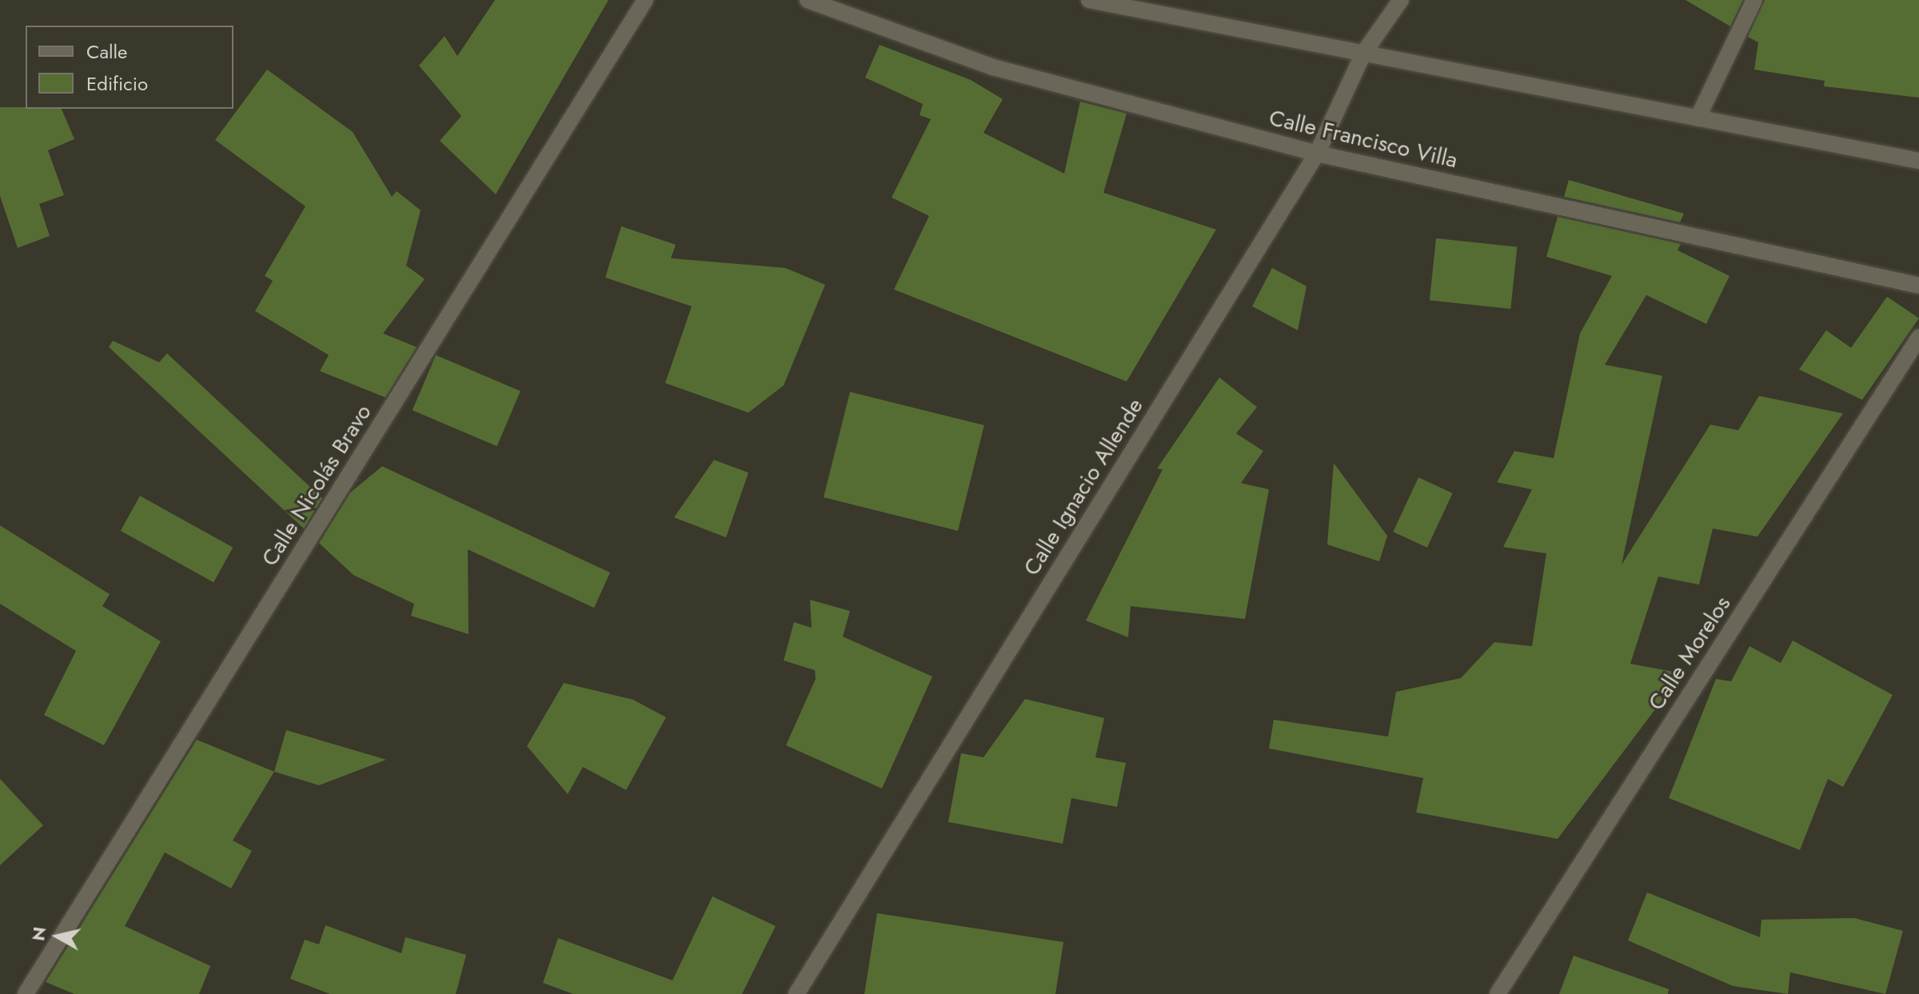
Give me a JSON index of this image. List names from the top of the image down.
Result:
{
  "streets": {
    "street": [
      "Calle Francisco Villa",
      "Calle Nicolás Bravo",
      "Calle Ignacio Allende",
      "Calle Morelos"
    ]
  },
  "crossings": [
    ["Calle Francisco Villa", "Calle Ignacio Allende"]
  ],
  "legend": ["Calle", "Edificio"],
  "north": "left"
}
